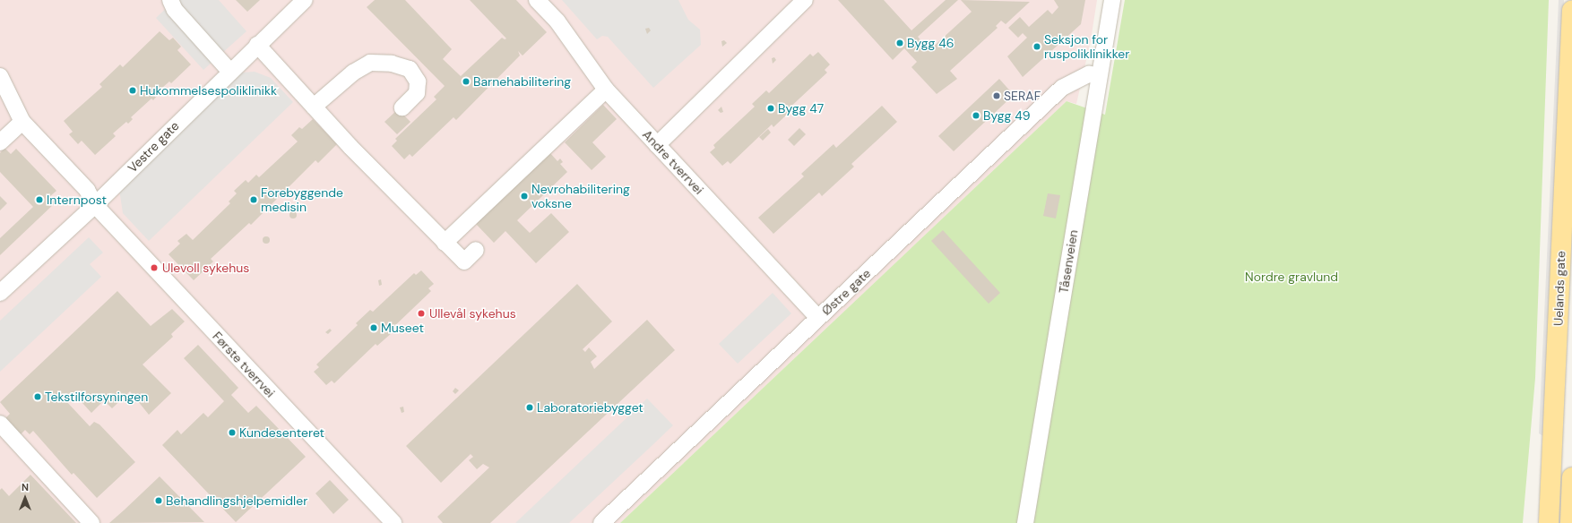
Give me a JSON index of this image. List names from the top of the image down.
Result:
{
  "streets": {
    "main road": ["Uelands gate"],
    "street": [
      "Vestre gate",
      "Andre tverrvei",
      "Tåsenveien",
      "Østre gate",
      "Første tverrvei"
    ]
  },
  "crossings": [
    ["Vestre gate", "Første tverrvei"],
    ["Andre tverrvei", "Østre gate"],
    ["Tåsenveien", "Østre gate"]
  ],
  "parks": ["Nordre gravlund"],
  "places": [
    "Bygg 46",
    "Seksjon for ruspoliklinikker",
    "Barnehabilitering",
    "Hukommelsespoliklinikk",
    "SERAF",
    "Bygg 47",
    "Bygg 49",
    "Nevrohabilitering voksne",
    "Internpost",
    "Forebyggende medisin",
    "Ulevoll sykehus",
    "Ullevål sykehus",
    "Museet",
    "Tekstilforsyningen",
    "Laboratoriebygget",
    "Kundesenteret",
    "Behandlingshjelpemidler"
  ],
  "north": "top"
}
